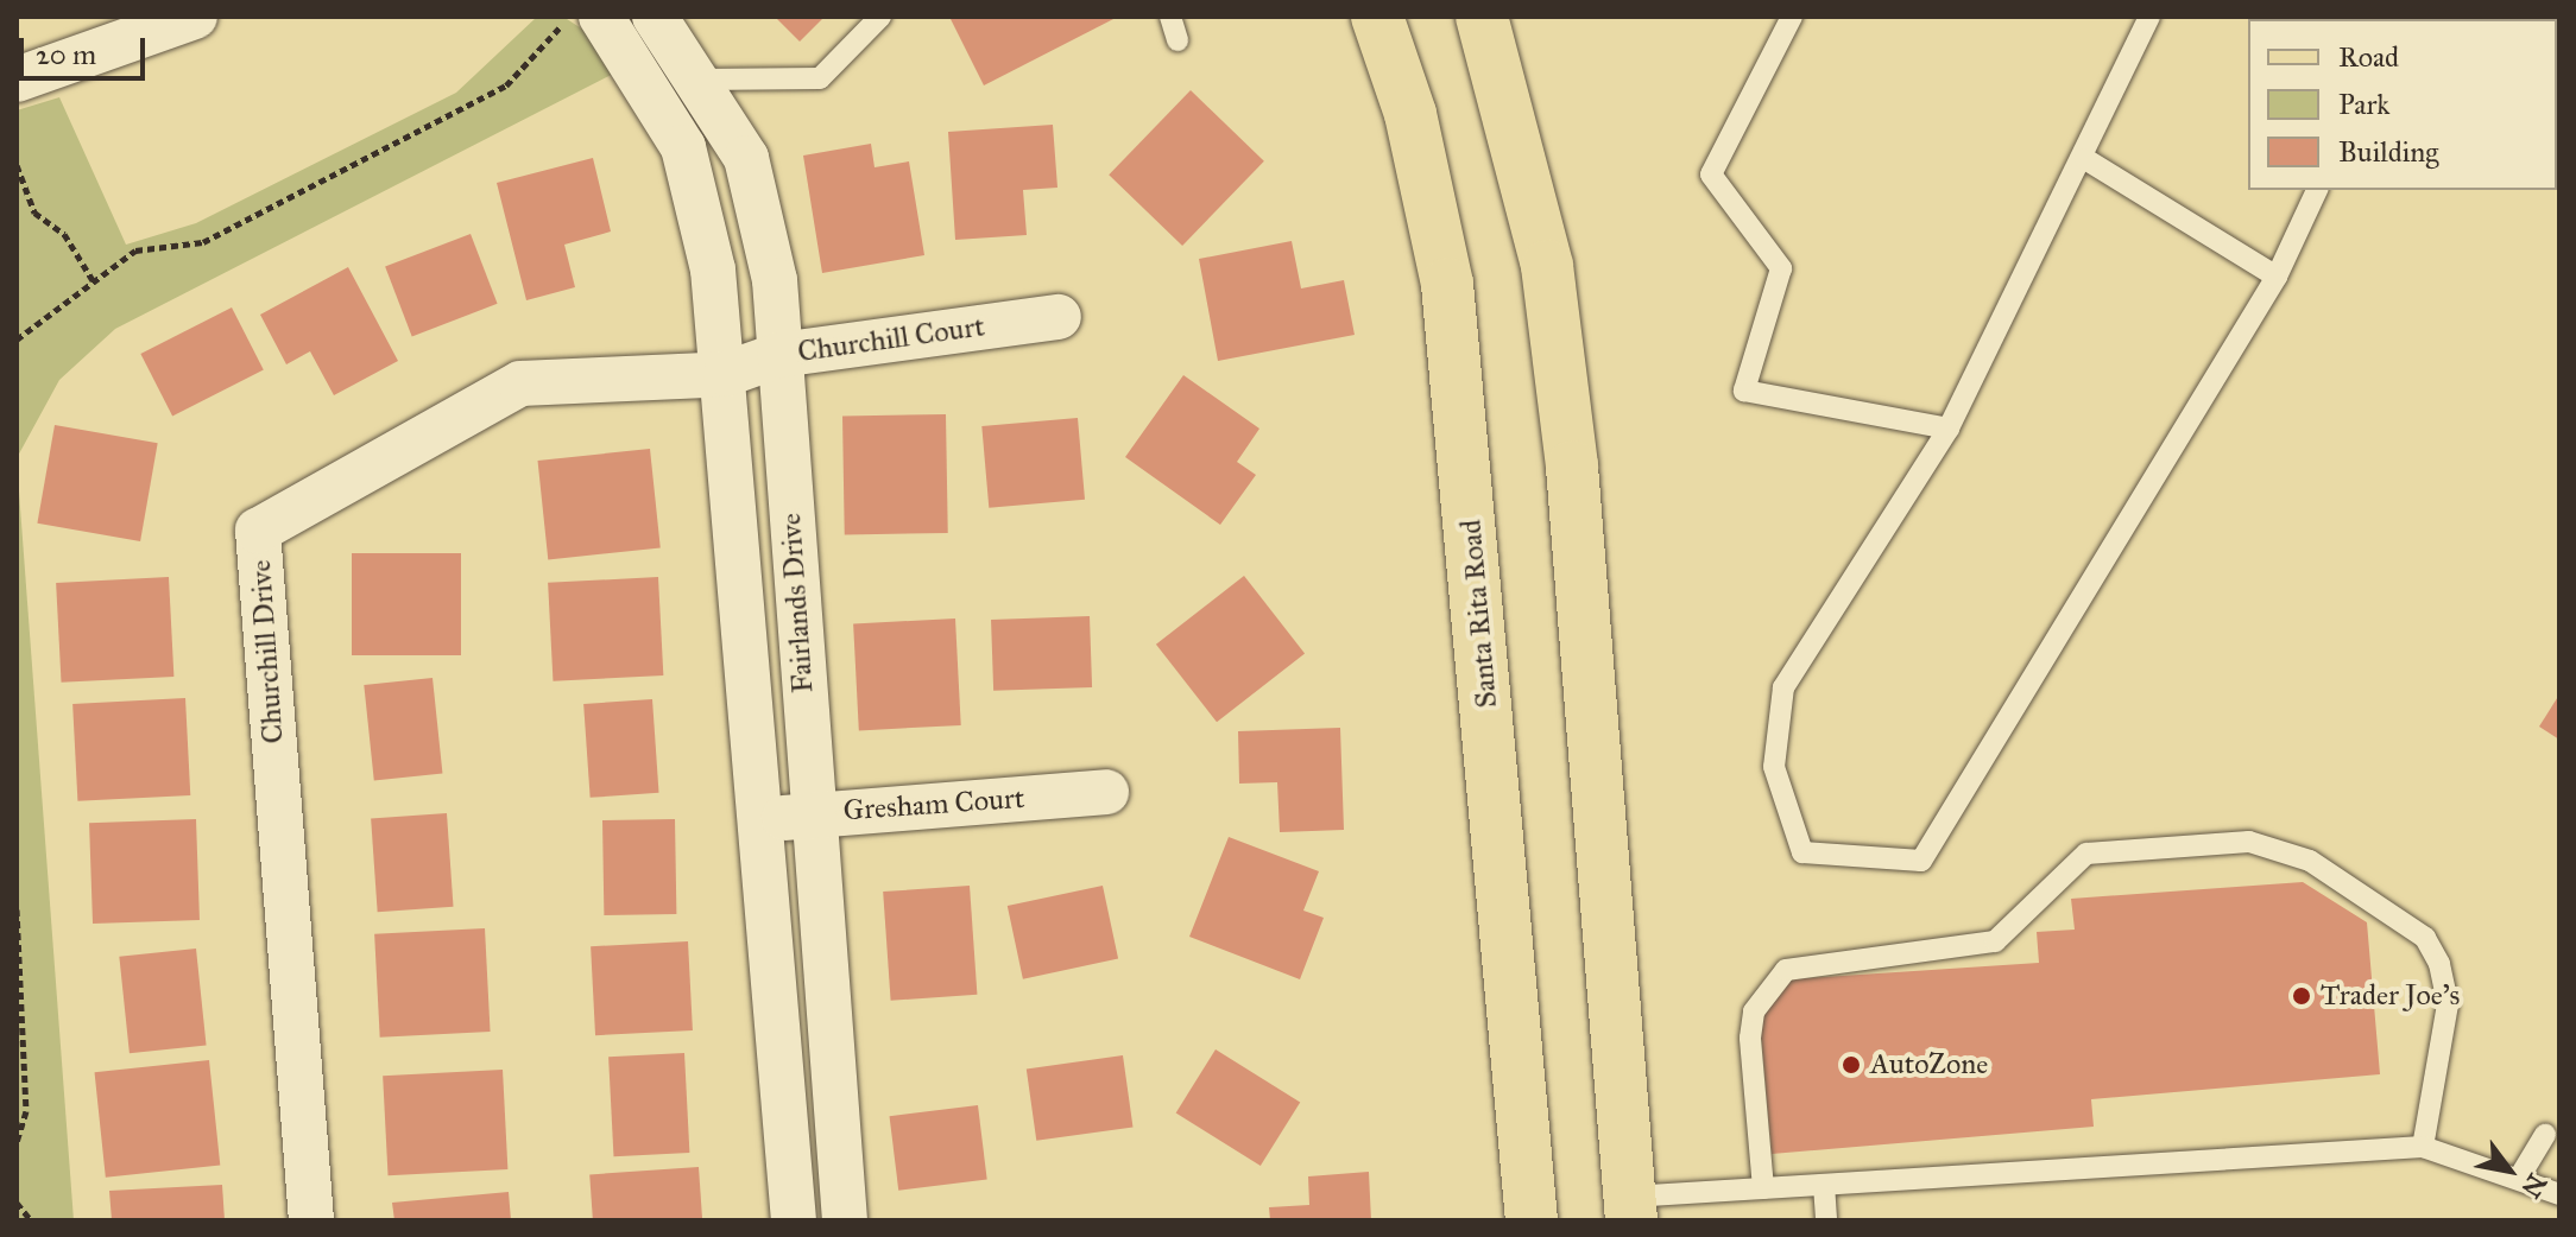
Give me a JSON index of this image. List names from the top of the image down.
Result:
{
  "streets": {
    "main road": ["Santa Rita Road"],
    "street": [
      "Churchill Court",
      "Fairlands Drive",
      "Churchill Drive",
      "Gresham Court"
    ]
  },
  "crossings": [
    ["Churchill Court", "Fairlands Drive"],
    ["Churchill Court", "Churchill Drive"],
    ["Fairlands Drive", "Churchill Drive"],
    ["Fairlands Drive", "Gresham Court"]
  ],
  "places": ["Trader Joe's", "AutoZone"],
  "legend": ["Road", "Park", "Building"],
  "scale_bar": "20 m",
  "north": "bottom right"
}
